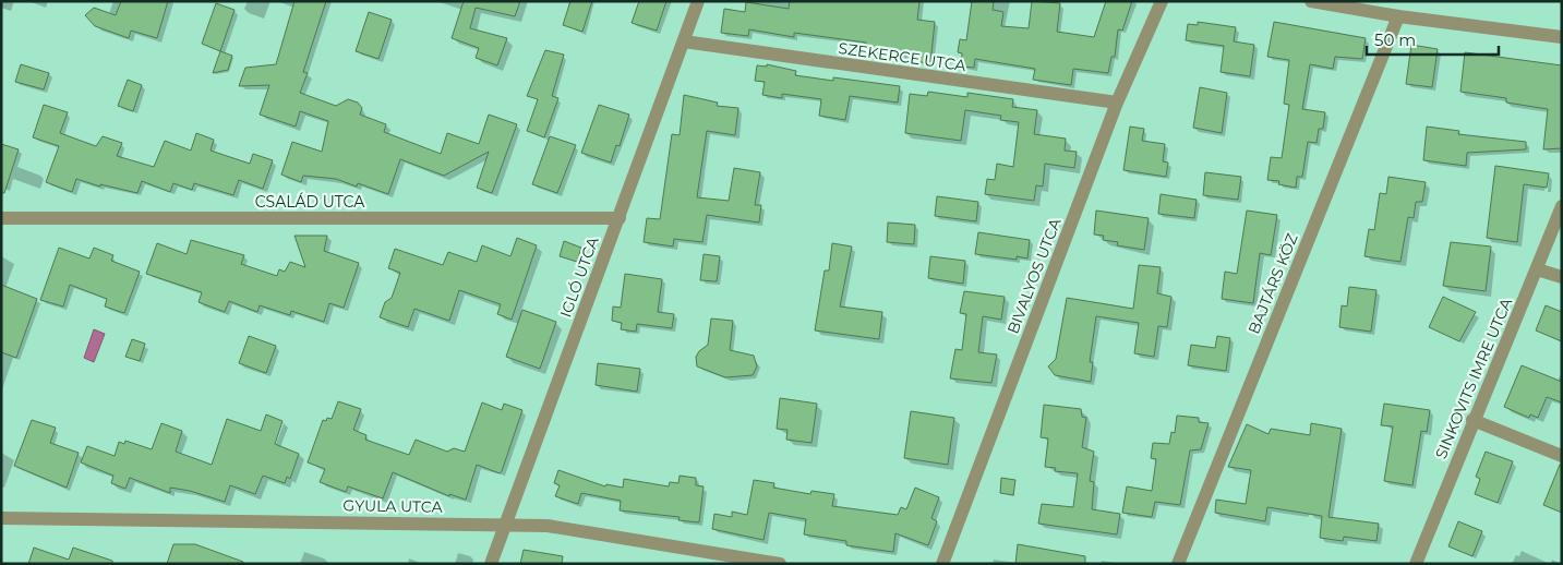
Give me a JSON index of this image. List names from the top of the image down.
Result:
{
  "streets": {
    "street": [
      "SZEKERCE UTCA",
      "CSALÁD UTCA",
      "BIVALYOS UTCA",
      "IGLÓ UTCA",
      "BAJTÁRS KÖZ",
      "SINKOVITS IMRE UTCA",
      "GYULA UTCA"
    ]
  },
  "crossings": [
    ["SZEKERCE UTCA", "BIVALYOS UTCA"],
    ["SZEKERCE UTCA", "IGLÓ UTCA"],
    ["CSALÁD UTCA", "IGLÓ UTCA"],
    ["IGLÓ UTCA", "GYULA UTCA"]
  ],
  "scale_bar": "50 m"
}
